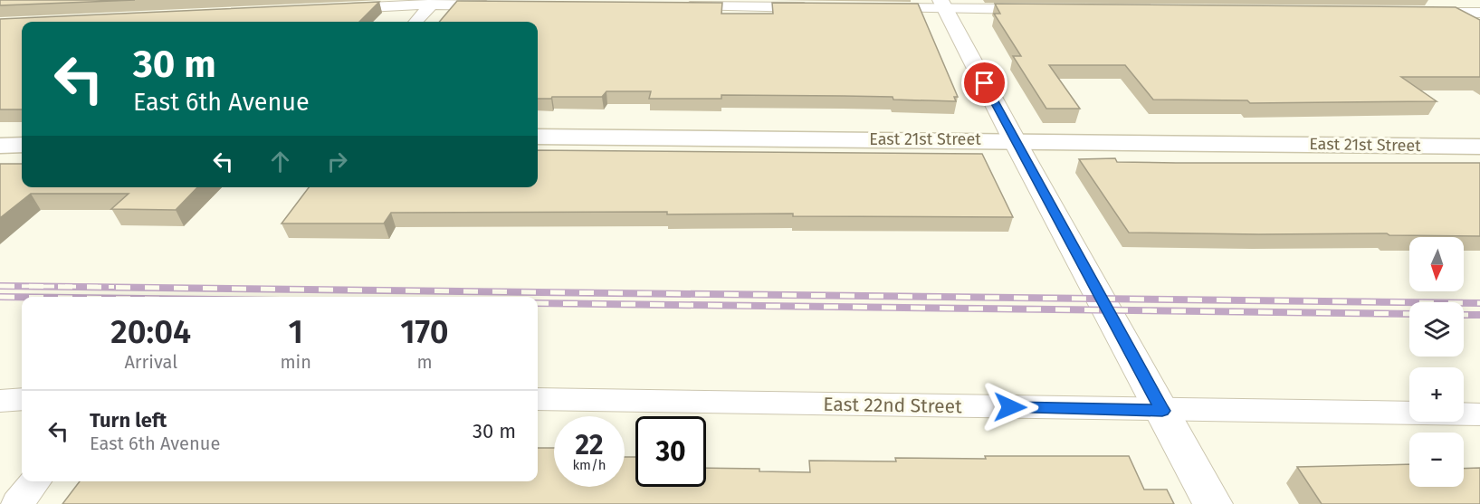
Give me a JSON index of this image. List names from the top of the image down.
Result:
{
  "streets": {
    "main road": ["East 21st Street"],
    "street": ["East 22nd Street"]
  },
  "north": "bottom",
  "page": {
    "turn": ["30 m", "East 6th Avenue"],
    "map_buttons": ["+", "−"],
    "eta": [
      "20:04",
      "Arrival",
      "1",
      "min",
      "170",
      "m"
    ],
    "list": [
      {
        "name": "Turn left",
        "note": "East 6th Avenue",
        "value": "30 m"
      }
    ],
    "speed": "22 km/h",
    "limit": "30"
  }
}
